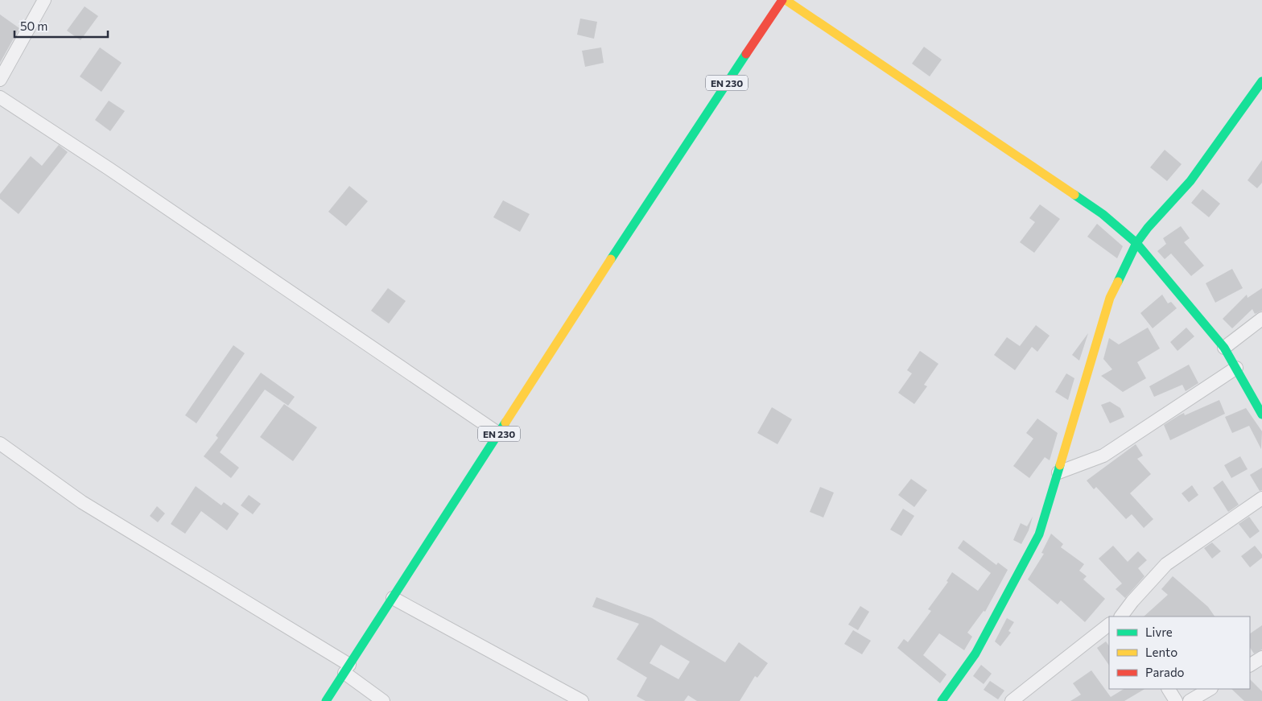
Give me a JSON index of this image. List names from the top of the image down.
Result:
{
  "streets": {
    "street": ["EN 230"]
  },
  "legend": ["Livre", "Lento", "Parado"],
  "scale_bar": "50 m"
}
